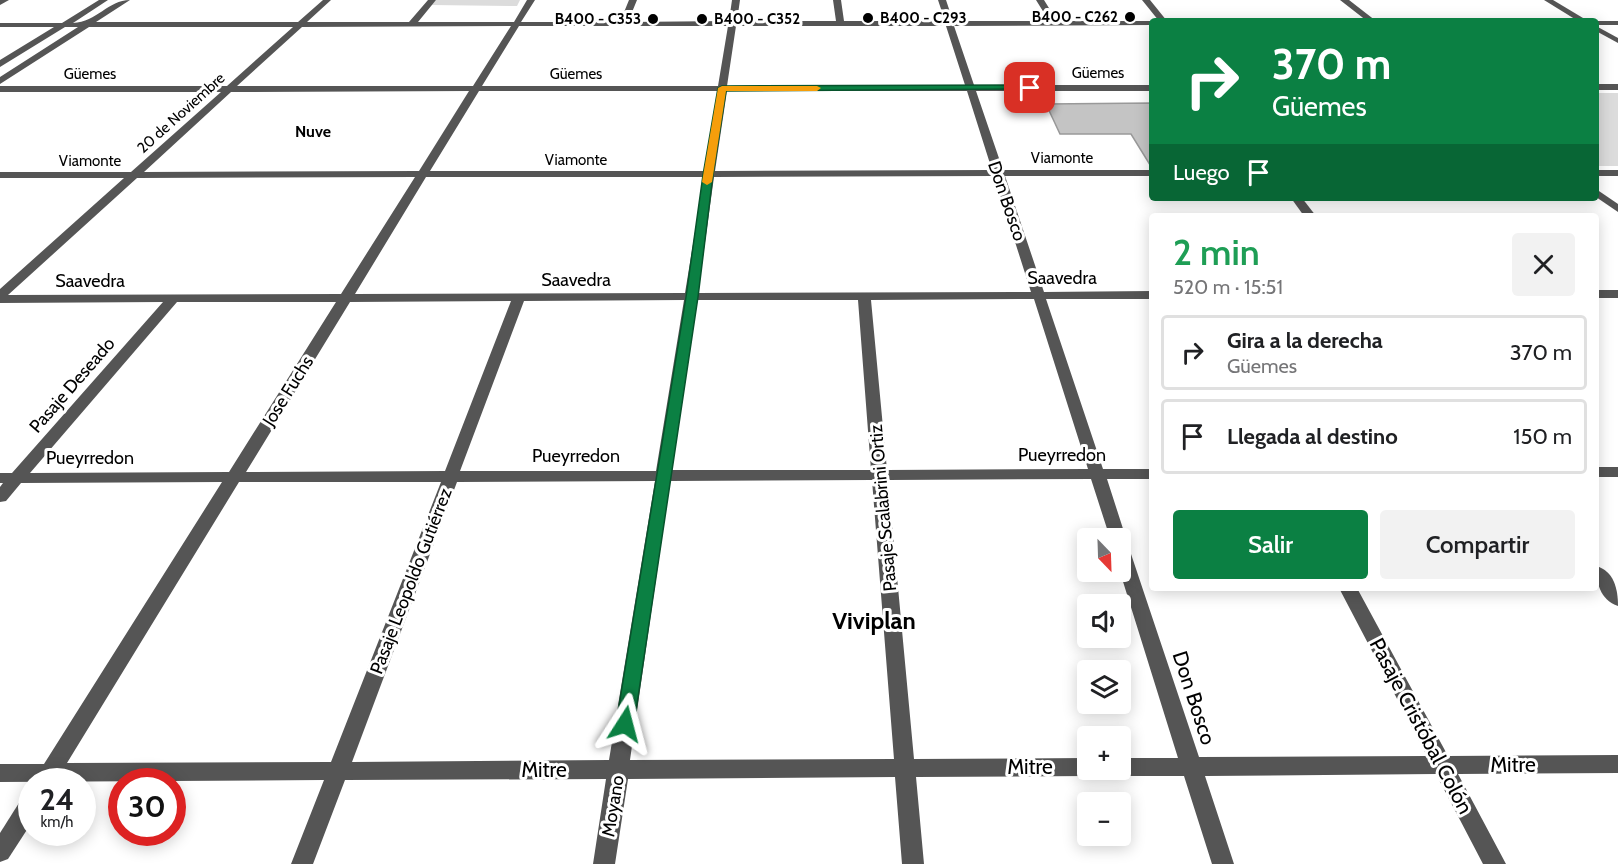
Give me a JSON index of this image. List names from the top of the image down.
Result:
{
  "streets": {
    "street": [
      "Güemes",
      "20 de Noviembre",
      "Viamonte",
      "Don Bosco",
      "Saavedra",
      "Pasaje Deseado",
      "Jose Fuchs",
      "Pueyrredon",
      "Pasaje Scalabrini Ortiz",
      "Pasaje Leopoldo Gutiérrez",
      "Pasaje Cristóbal Colón",
      "Mitre",
      "Moyano"
    ]
  },
  "crossings": [
    ["Güemes", "20 de Noviembre"],
    ["Güemes", "Don Bosco"],
    ["Güemes", "Jose Fuchs"],
    ["Güemes", "Moyano"],
    ["20 de Noviembre", "Viamonte"],
    ["20 de Noviembre", "Saavedra"],
    ["Viamonte", "Don Bosco"],
    ["Viamonte", "Jose Fuchs"],
    ["Viamonte", "Moyano"],
    ["Don Bosco", "Saavedra"],
    ["Don Bosco", "Pueyrredon"],
    ["Don Bosco", "Mitre"],
    ["Saavedra", "Pasaje Deseado"],
    ["Saavedra", "Jose Fuchs"],
    ["Saavedra", "Pasaje Scalabrini Ortiz"],
    ["Saavedra", "Pasaje Leopoldo Gutiérrez"],
    ["Saavedra", "Moyano"],
    ["Pasaje Deseado", "Pueyrredon"],
    ["Jose Fuchs", "Pueyrredon"],
    ["Pueyrredon", "Pasaje Scalabrini Ortiz"],
    ["Pueyrredon", "Pasaje Leopoldo Gutiérrez"],
    ["Pueyrredon", "Moyano"],
    ["Pasaje Scalabrini Ortiz", "Mitre"],
    ["Pasaje Leopoldo Gutiérrez", "Mitre"],
    ["Pasaje Cristóbal Colón", "Mitre"],
    ["Mitre", "Moyano"]
  ],
  "districts": ["Nuve", "Viviplan"],
  "places": [
    "B400 - C262",
    "B400 - C293",
    "B400 - C353",
    "B400 - C352"
  ],
  "north": "bottom right",
  "page": {
    "turn": ["370 m", "Güemes"],
    "then": "Luego",
    "heading": ["2 min", "520 m · 15:51"],
    "list": [
      {
        "name": "Gira a la derecha",
        "note": "Güemes",
        "value": "370 m"
      },
      {
        "name": "Llegada al destino",
        "value": "150 m"
      }
    ],
    "buttons": ["Salir", "Compartir"],
    "map_buttons": ["+", "−"],
    "speed": "24 km/h",
    "limit": "30"
  }
}
